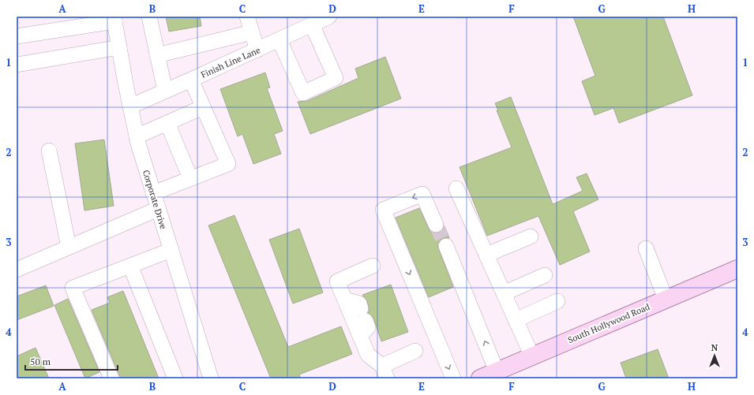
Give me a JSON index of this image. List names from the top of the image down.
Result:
{
  "streets": {
    "main road": ["South Hollywood Road"],
    "street": ["Finish Line Lane", "Corporate Drive"]
  },
  "crossings": [
    ["Finish Line Lane", "Corporate Drive"]
  ],
  "scale_bar": "50 m",
  "north": "top",
  "grid": {
    "columns": [
      "A",
      "B",
      "C",
      "D",
      "E",
      "F",
      "G",
      "H"
    ],
    "rows": [
      "1",
      "2",
      "3",
      "4"
    ]
  }
}
